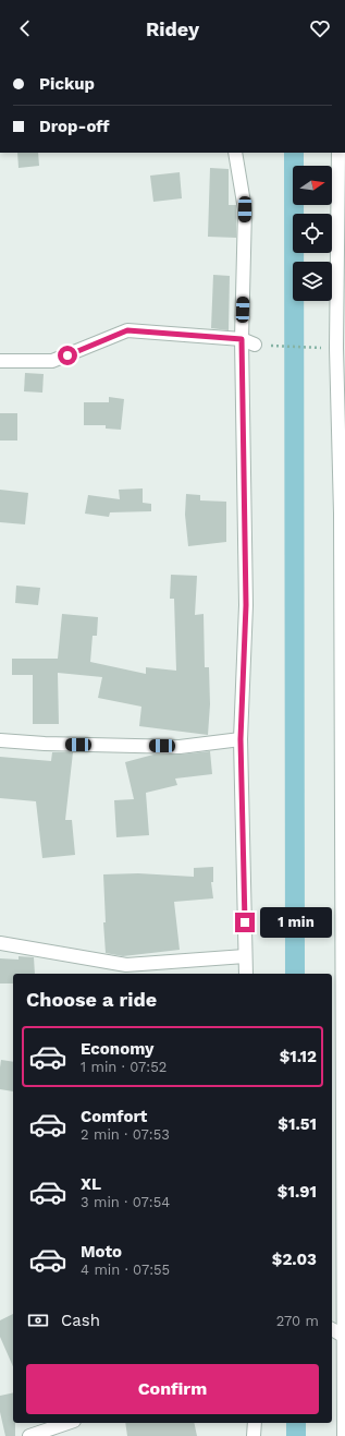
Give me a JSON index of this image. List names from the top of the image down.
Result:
{
  "north": "right",
  "page": {
    "header": "Ridey",
    "banner": ["Pickup", "Drop-off"],
    "bubble": "1 min",
    "heading": "Choose a ride",
    "list": [
      {
        "name": "Economy",
        "note": "1 min · 07:52",
        "value": "$1.12"
      },
      {
        "name": "Comfort",
        "note": "2 min · 07:53",
        "value": "$1.51"
      },
      {
        "name": "XL",
        "note": "3 min · 07:54",
        "value": "$1.91"
      },
      {
        "name": "Moto",
        "note": "4 min · 07:55",
        "value": "$2.03"
      }
    ],
    "pay": ["Cash", "270 m"],
    "buttons": "Confirm"
  }
}
